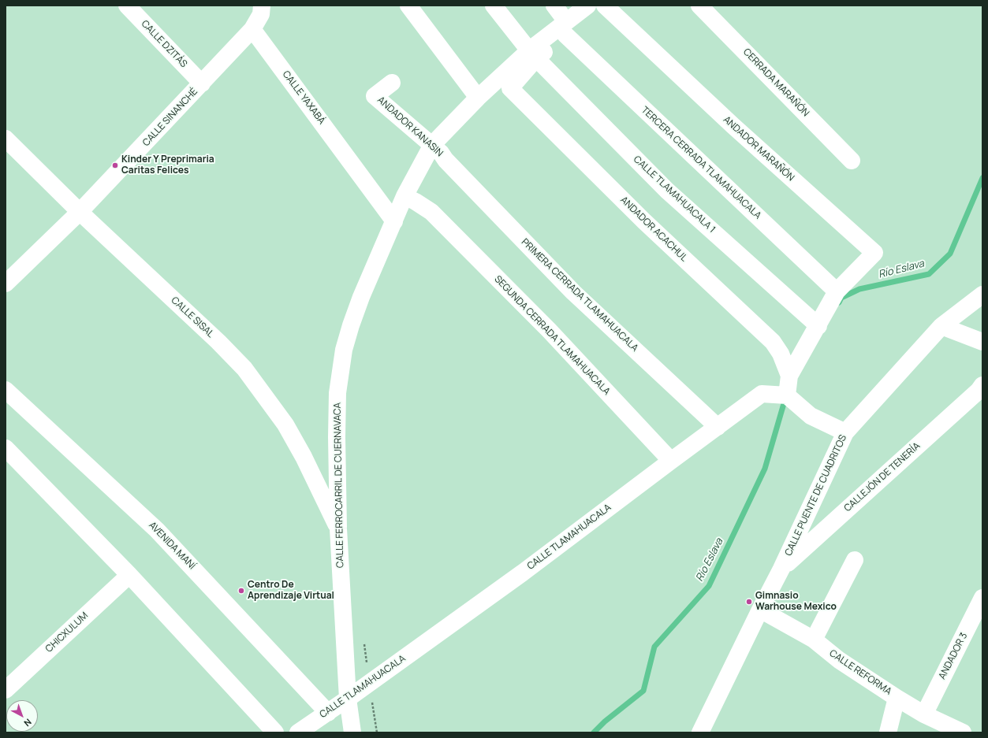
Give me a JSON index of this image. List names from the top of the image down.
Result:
{
  "streets": {
    "street": [
      "CALLE DZITÁS",
      "CERRADA MARAÑÓN",
      "CALLE YAXABÁ",
      "CALLE SINANCHÉ",
      "ANDADOR KANASIN",
      "ANDADOR MARAÑÓN",
      "TERCERA CERRADA TLAMAHUACALA",
      "CALLE TLAMAHUACALA 1",
      "ANDADOR ACACHUL",
      "PRIMERA CERRADA TLAMAHUACALA",
      "CALLE SISAL",
      "SEGUNDA CERRADA TLAMAHUACALA",
      "CALLEJÓN DE TENERÍA",
      "CALLE FERROCARRIL DE CUERNAVACA",
      "CALLE PUENTE DE CUADRITOS",
      "CALLE TLAMAHUACALA",
      "AVENIDA MANÍ",
      "CHICXULUM",
      "ANDADOR 3",
      "CALLE REFORMA"
    ]
  },
  "crossings": [
    ["CALLE DZITÁS", "CALLE SINANCHÉ"],
    ["CALLE YAXABÁ", "CALLE SINANCHÉ"],
    ["CALLE YAXABÁ", "CALLE FERROCARRIL DE CUERNAVACA"],
    ["CALLE SINANCHÉ", "CALLE SISAL"],
    ["ANDADOR KANASIN", "PRIMERA CERRADA TLAMAHUACALA"],
    ["ANDADOR KANASIN", "CALLE FERROCARRIL DE CUERNAVACA"],
    ["ANDADOR MARAÑÓN", "TERCERA CERRADA TLAMAHUACALA"],
    ["ANDADOR MARAÑÓN", "CALLE FERROCARRIL DE CUERNAVACA"],
    ["TERCERA CERRADA TLAMAHUACALA", "CALLE FERROCARRIL DE CUERNAVACA"],
    ["CALLE TLAMAHUACALA 1", "CALLE FERROCARRIL DE CUERNAVACA"],
    ["ANDADOR ACACHUL", "CALLE FERROCARRIL DE CUERNAVACA"],
    ["PRIMERA CERRADA TLAMAHUACALA", "CALLE TLAMAHUACALA"],
    ["CALLE SISAL", "CALLE FERROCARRIL DE CUERNAVACA"],
    ["SEGUNDA CERRADA TLAMAHUACALA", "CALLE FERROCARRIL DE CUERNAVACA"],
    ["SEGUNDA CERRADA TLAMAHUACALA", "CALLE TLAMAHUACALA"],
    ["CALLEJÓN DE TENERÍA", "CALLE PUENTE DE CUADRITOS"],
    ["CALLE FERROCARRIL DE CUERNAVACA", "CALLE TLAMAHUACALA"],
    ["CALLE PUENTE DE CUADRITOS", "CALLE REFORMA"],
    ["CALLE TLAMAHUACALA", "AVENIDA MANÍ"],
    ["ANDADOR 3", "CALLE REFORMA"]
  ],
  "water": ["Río Eslava"],
  "places": ["Kinder Y Preprimaria Caritas Felices", "Centro De Aprendizaje Virtual", "Gimnasio Warhouse Mexico"],
  "north": "bottom right"
}
